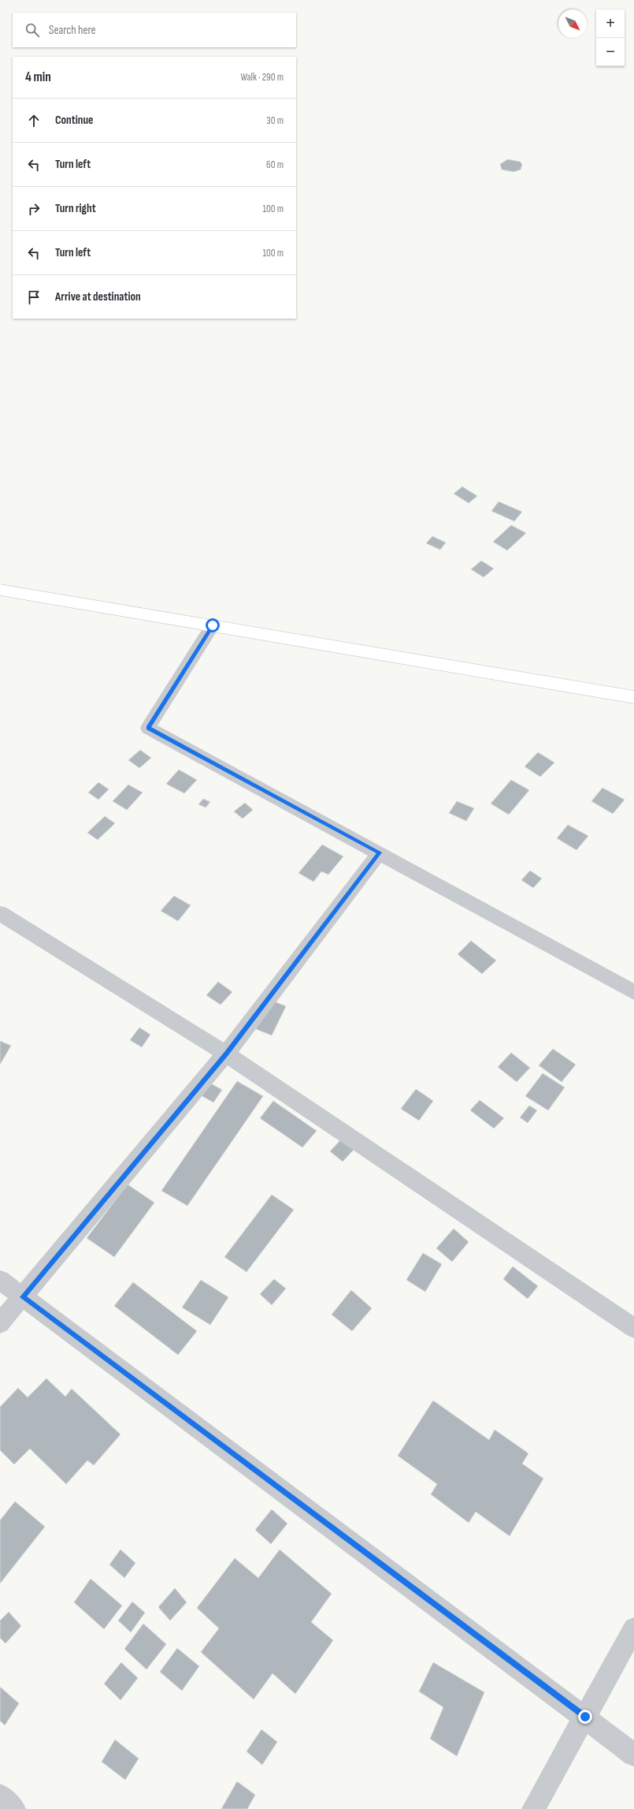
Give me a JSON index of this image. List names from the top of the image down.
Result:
{
  "north": "bottom right",
  "page": {
    "map_buttons": ["+", "−"],
    "search": "Search here",
    "heading": ["4 min", "Walk · 290 m"],
    "list": [
      ["Continue", "30 m"],
      ["Turn left", "60 m"],
      ["Turn right", "100 m"],
      ["Turn left", "100 m"],
      "Arrive at destination"
    ]
  }
}
